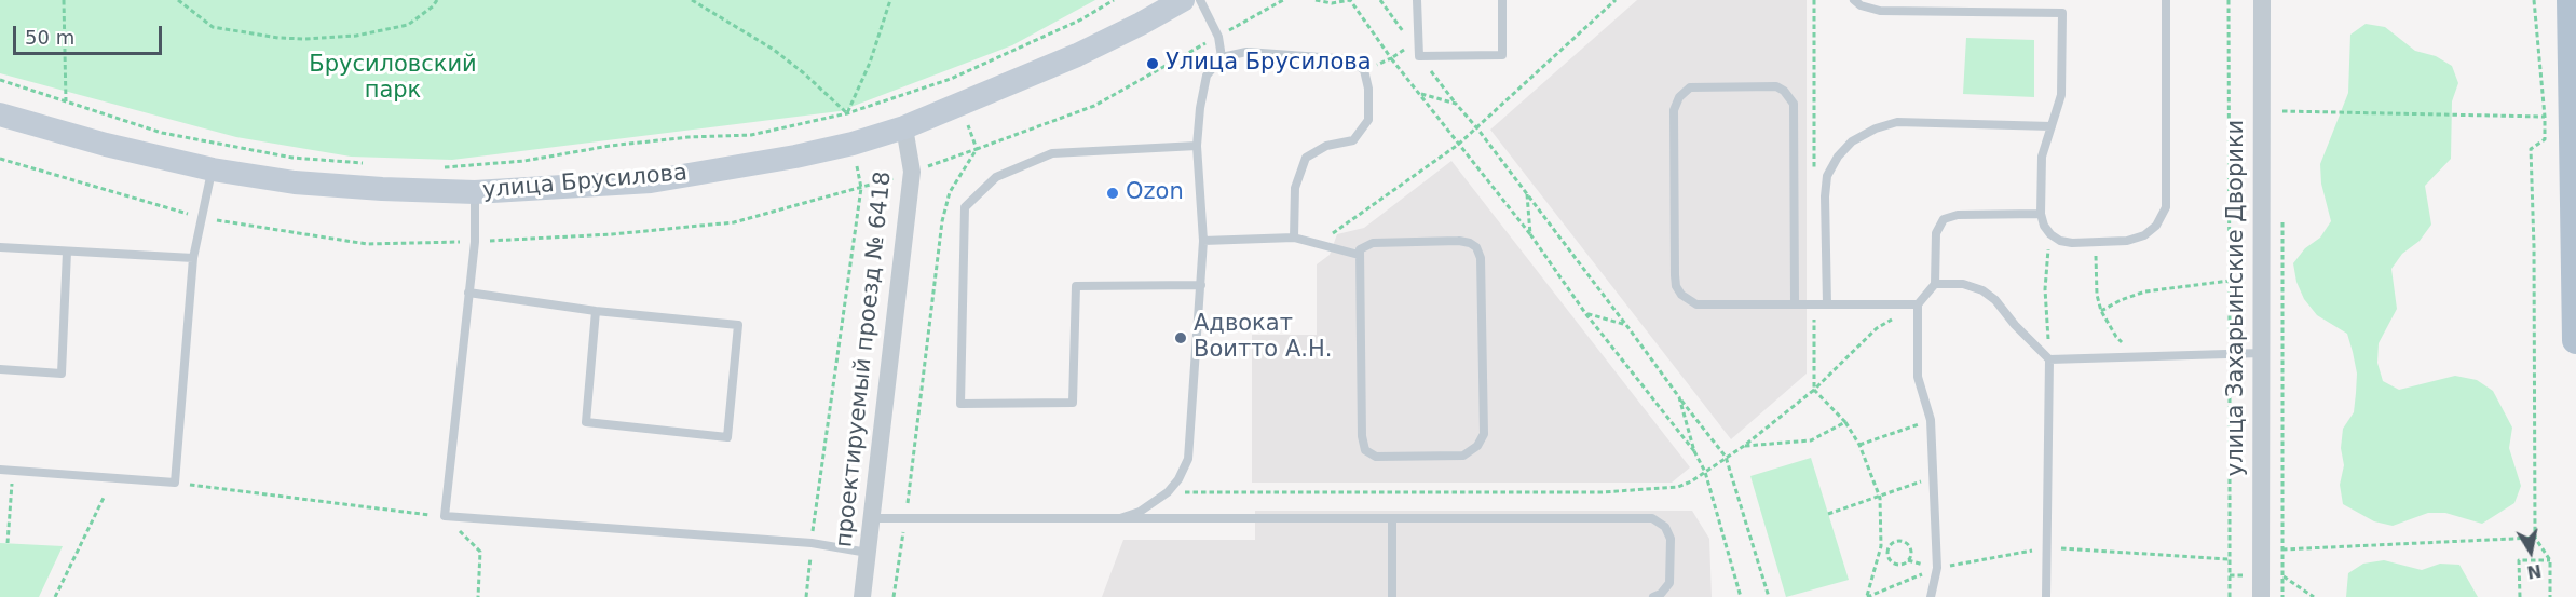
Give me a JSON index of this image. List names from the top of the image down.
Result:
{
  "streets": {
    "street": ["улица Брусилова", "улица Захарьинские Дворики", "проектируемый проезд № 6418"]
  },
  "crossings": [
    ["улица Брусилова", "проектируемый проезд № 6418"]
  ],
  "parks": ["Брусиловский парк"],
  "places": ["Улица Брусилова", "Ozon", "Адвокат Воитто А.Н."],
  "scale_bar": "50 m",
  "north": "bottom"
}
